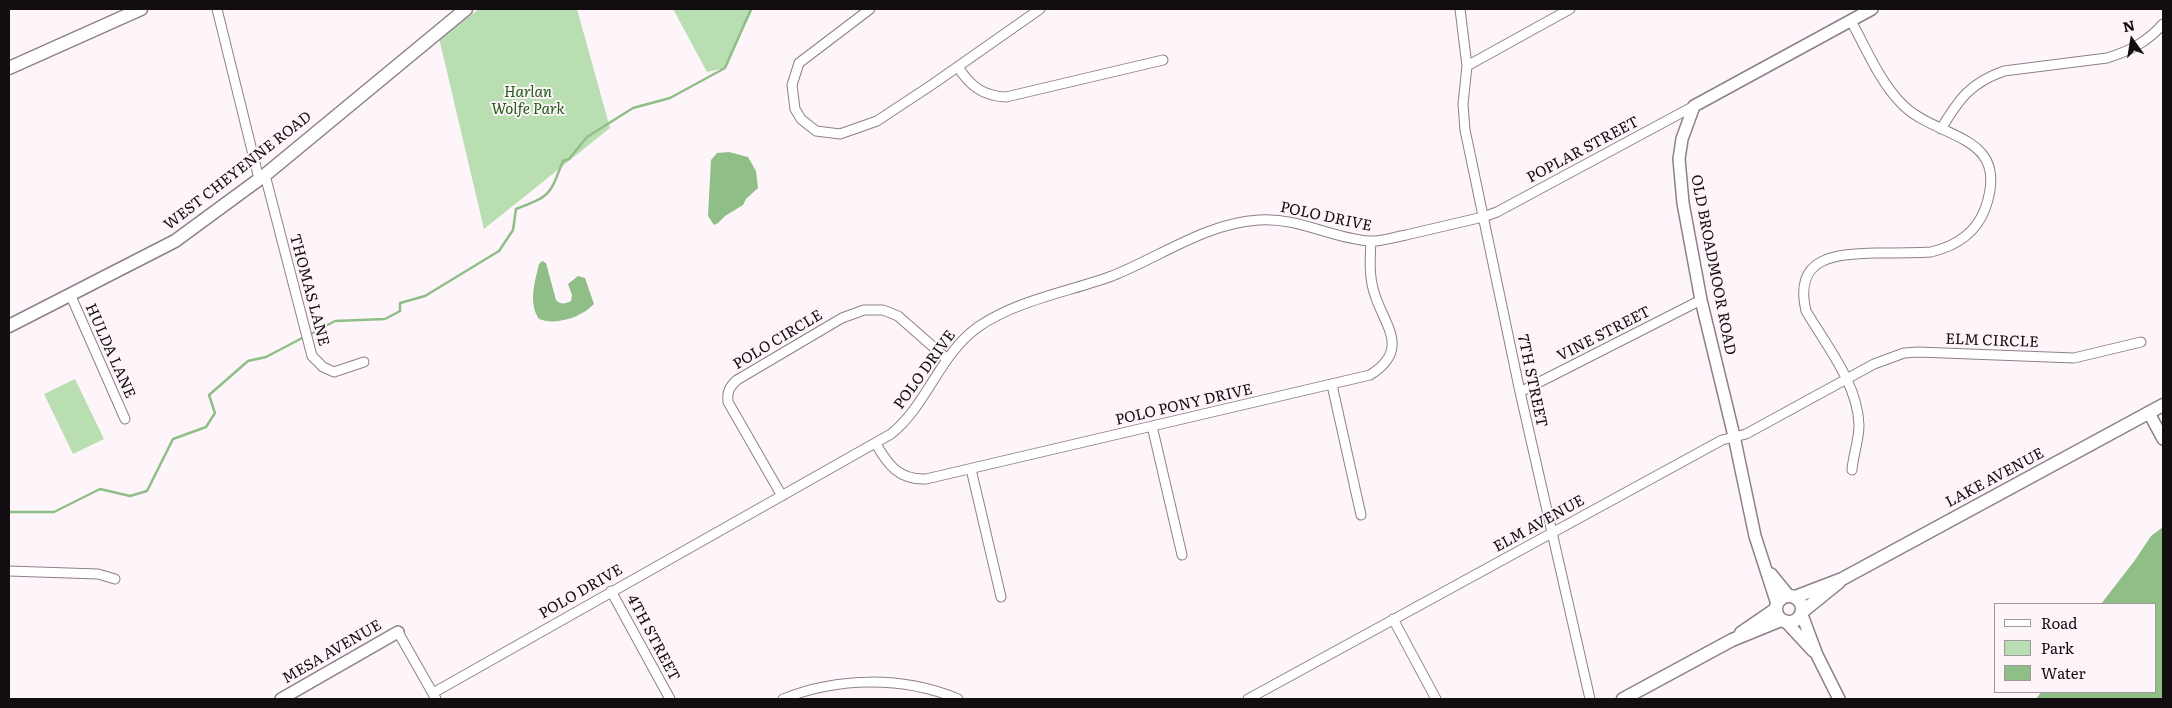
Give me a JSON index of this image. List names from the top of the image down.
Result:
{
  "streets": {
    "main road": ["WEST CHEYENNE ROAD", "LAKE AVENUE"],
    "street": [
      "POPLAR STREET",
      "POLO DRIVE",
      "OLD BROADMOOR ROAD",
      "THOMAS LANE",
      "VINE STREET",
      "POLO CIRCLE",
      "ELM CIRCLE",
      "HULDA LANE",
      "7TH STREET",
      "POLO PONY DRIVE",
      "ELM AVENUE",
      "4TH STREET",
      "MESA AVENUE"
    ]
  },
  "crossings": [
    ["POPLAR STREET", "POLO DRIVE"],
    ["POPLAR STREET", "OLD BROADMOOR ROAD"],
    ["POPLAR STREET", "7TH STREET"],
    ["WEST CHEYENNE ROAD", "THOMAS LANE"],
    ["WEST CHEYENNE ROAD", "HULDA LANE"],
    ["POLO DRIVE", "POLO CIRCLE"],
    ["POLO DRIVE", "7TH STREET"],
    ["POLO DRIVE", "POLO PONY DRIVE"],
    ["POLO DRIVE", "4TH STREET"],
    ["OLD BROADMOOR ROAD", "VINE STREET"],
    ["OLD BROADMOOR ROAD", "LAKE AVENUE"],
    ["OLD BROADMOOR ROAD", "ELM AVENUE"],
    ["VINE STREET", "7TH STREET"],
    ["ELM CIRCLE", "ELM AVENUE"],
    ["7TH STREET", "ELM AVENUE"]
  ],
  "parks": ["Harlan Wolfe Park"],
  "legend": ["Road", "Park", "Water"],
  "north": "top"
}
